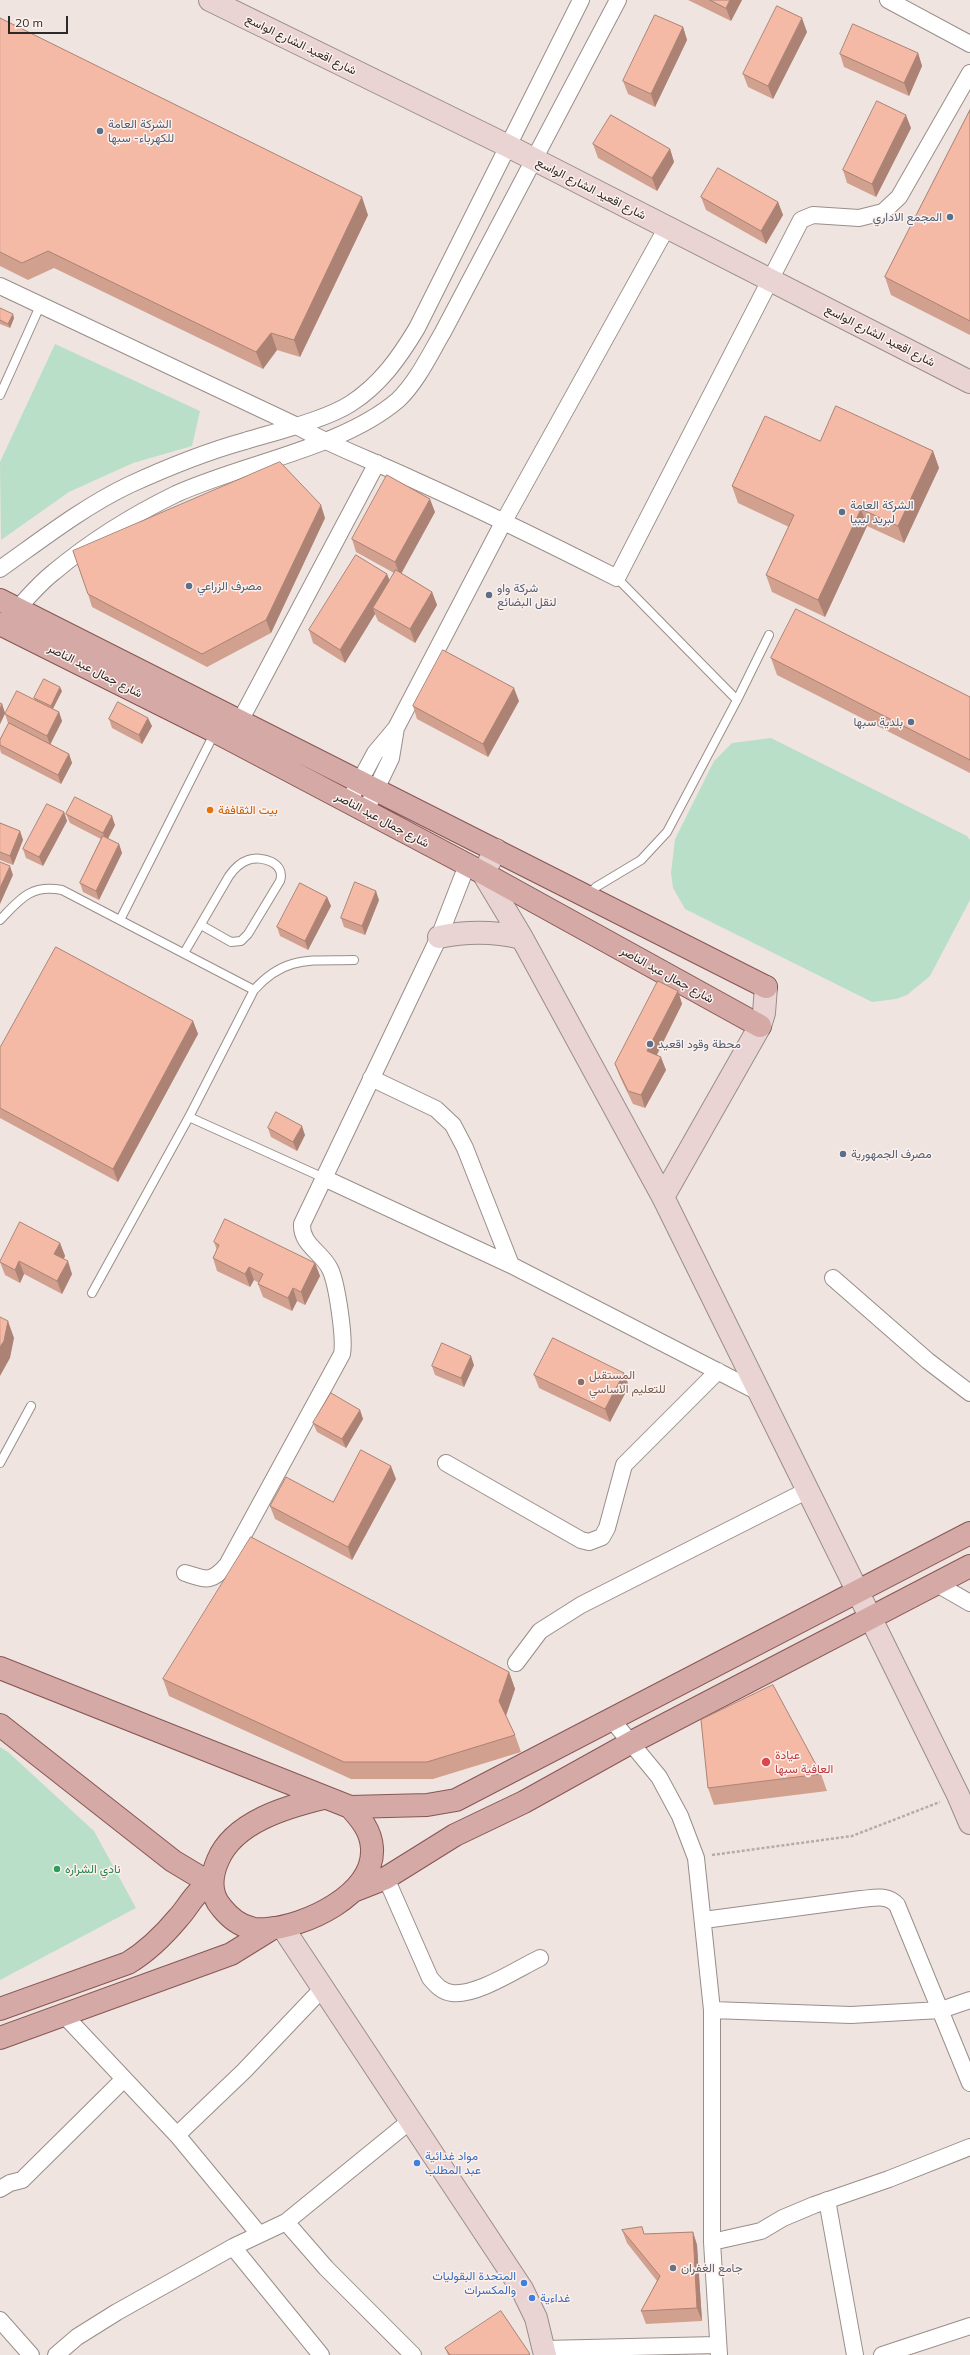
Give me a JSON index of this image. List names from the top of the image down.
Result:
{
  "streets": {
    "main road": ["شارع جمال عبد الناصر"],
    "street": ["شارع اقعيد الشارع الواسع"]
  },
  "places": [
    "الشركة العامة للكهرباء- سبها",
    "المجمع الاداري",
    "الشركة العامة لبريد ليبيا",
    "مصرف الزراعي",
    "شركة واو لنقل البضائع",
    "بلدية سبها",
    "بيت الثقاففة",
    "محطة وقود اقعيد",
    "مصرف الجمهورية",
    "المستقبل للتعليم الاساسي",
    "عيادة العافية سبها",
    "نادي الشراره",
    "مواد غدائية عبد المطلب",
    "جامع الغفران",
    "المتحدة البقوليات والمكسرات",
    "غداءية"
  ],
  "scale_bar": "20 m"
}
